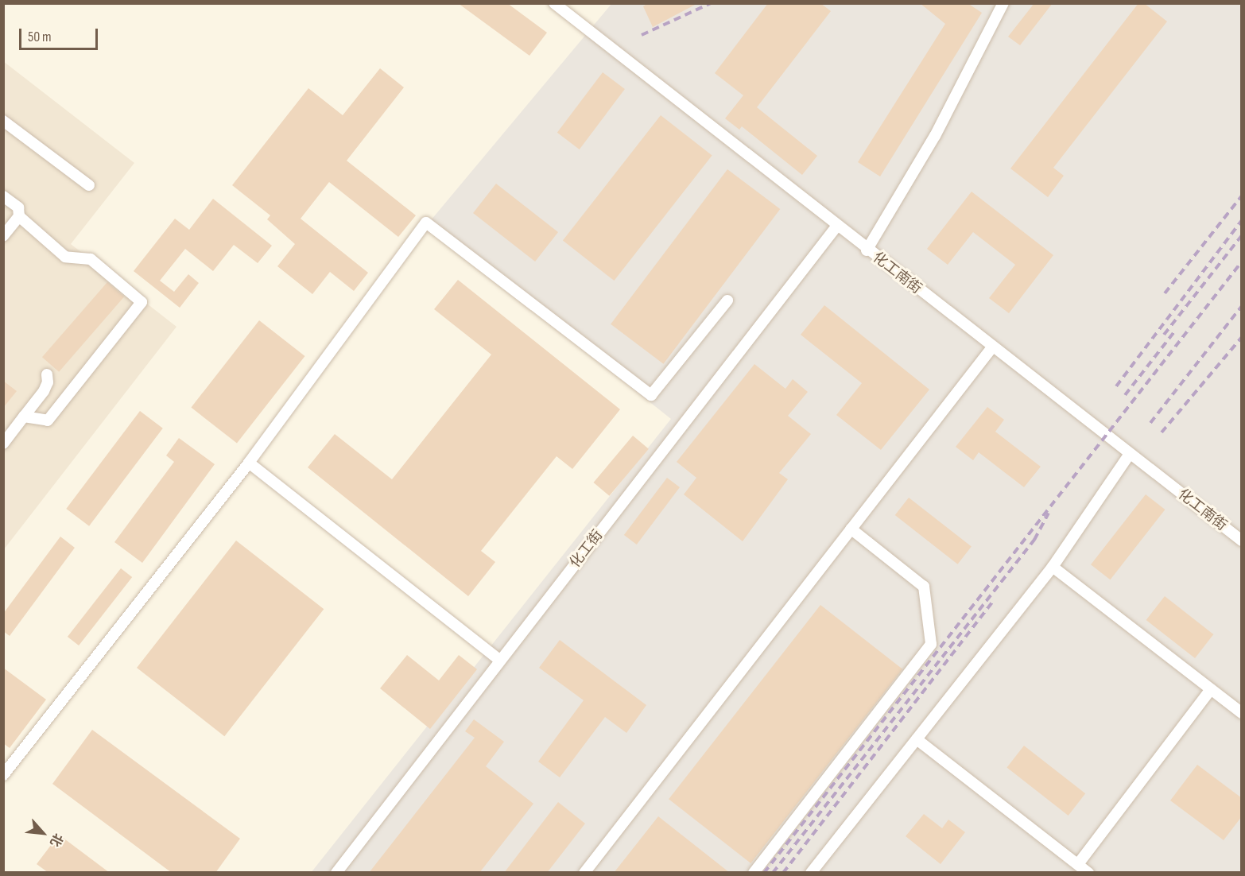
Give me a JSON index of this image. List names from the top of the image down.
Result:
{
  "streets": {
    "street": ["化工南街", "化工街"]
  },
  "crossings": [
    ["化工南街", "化工街"]
  ],
  "scale_bar": "50 m",
  "north": "bottom right"
}
